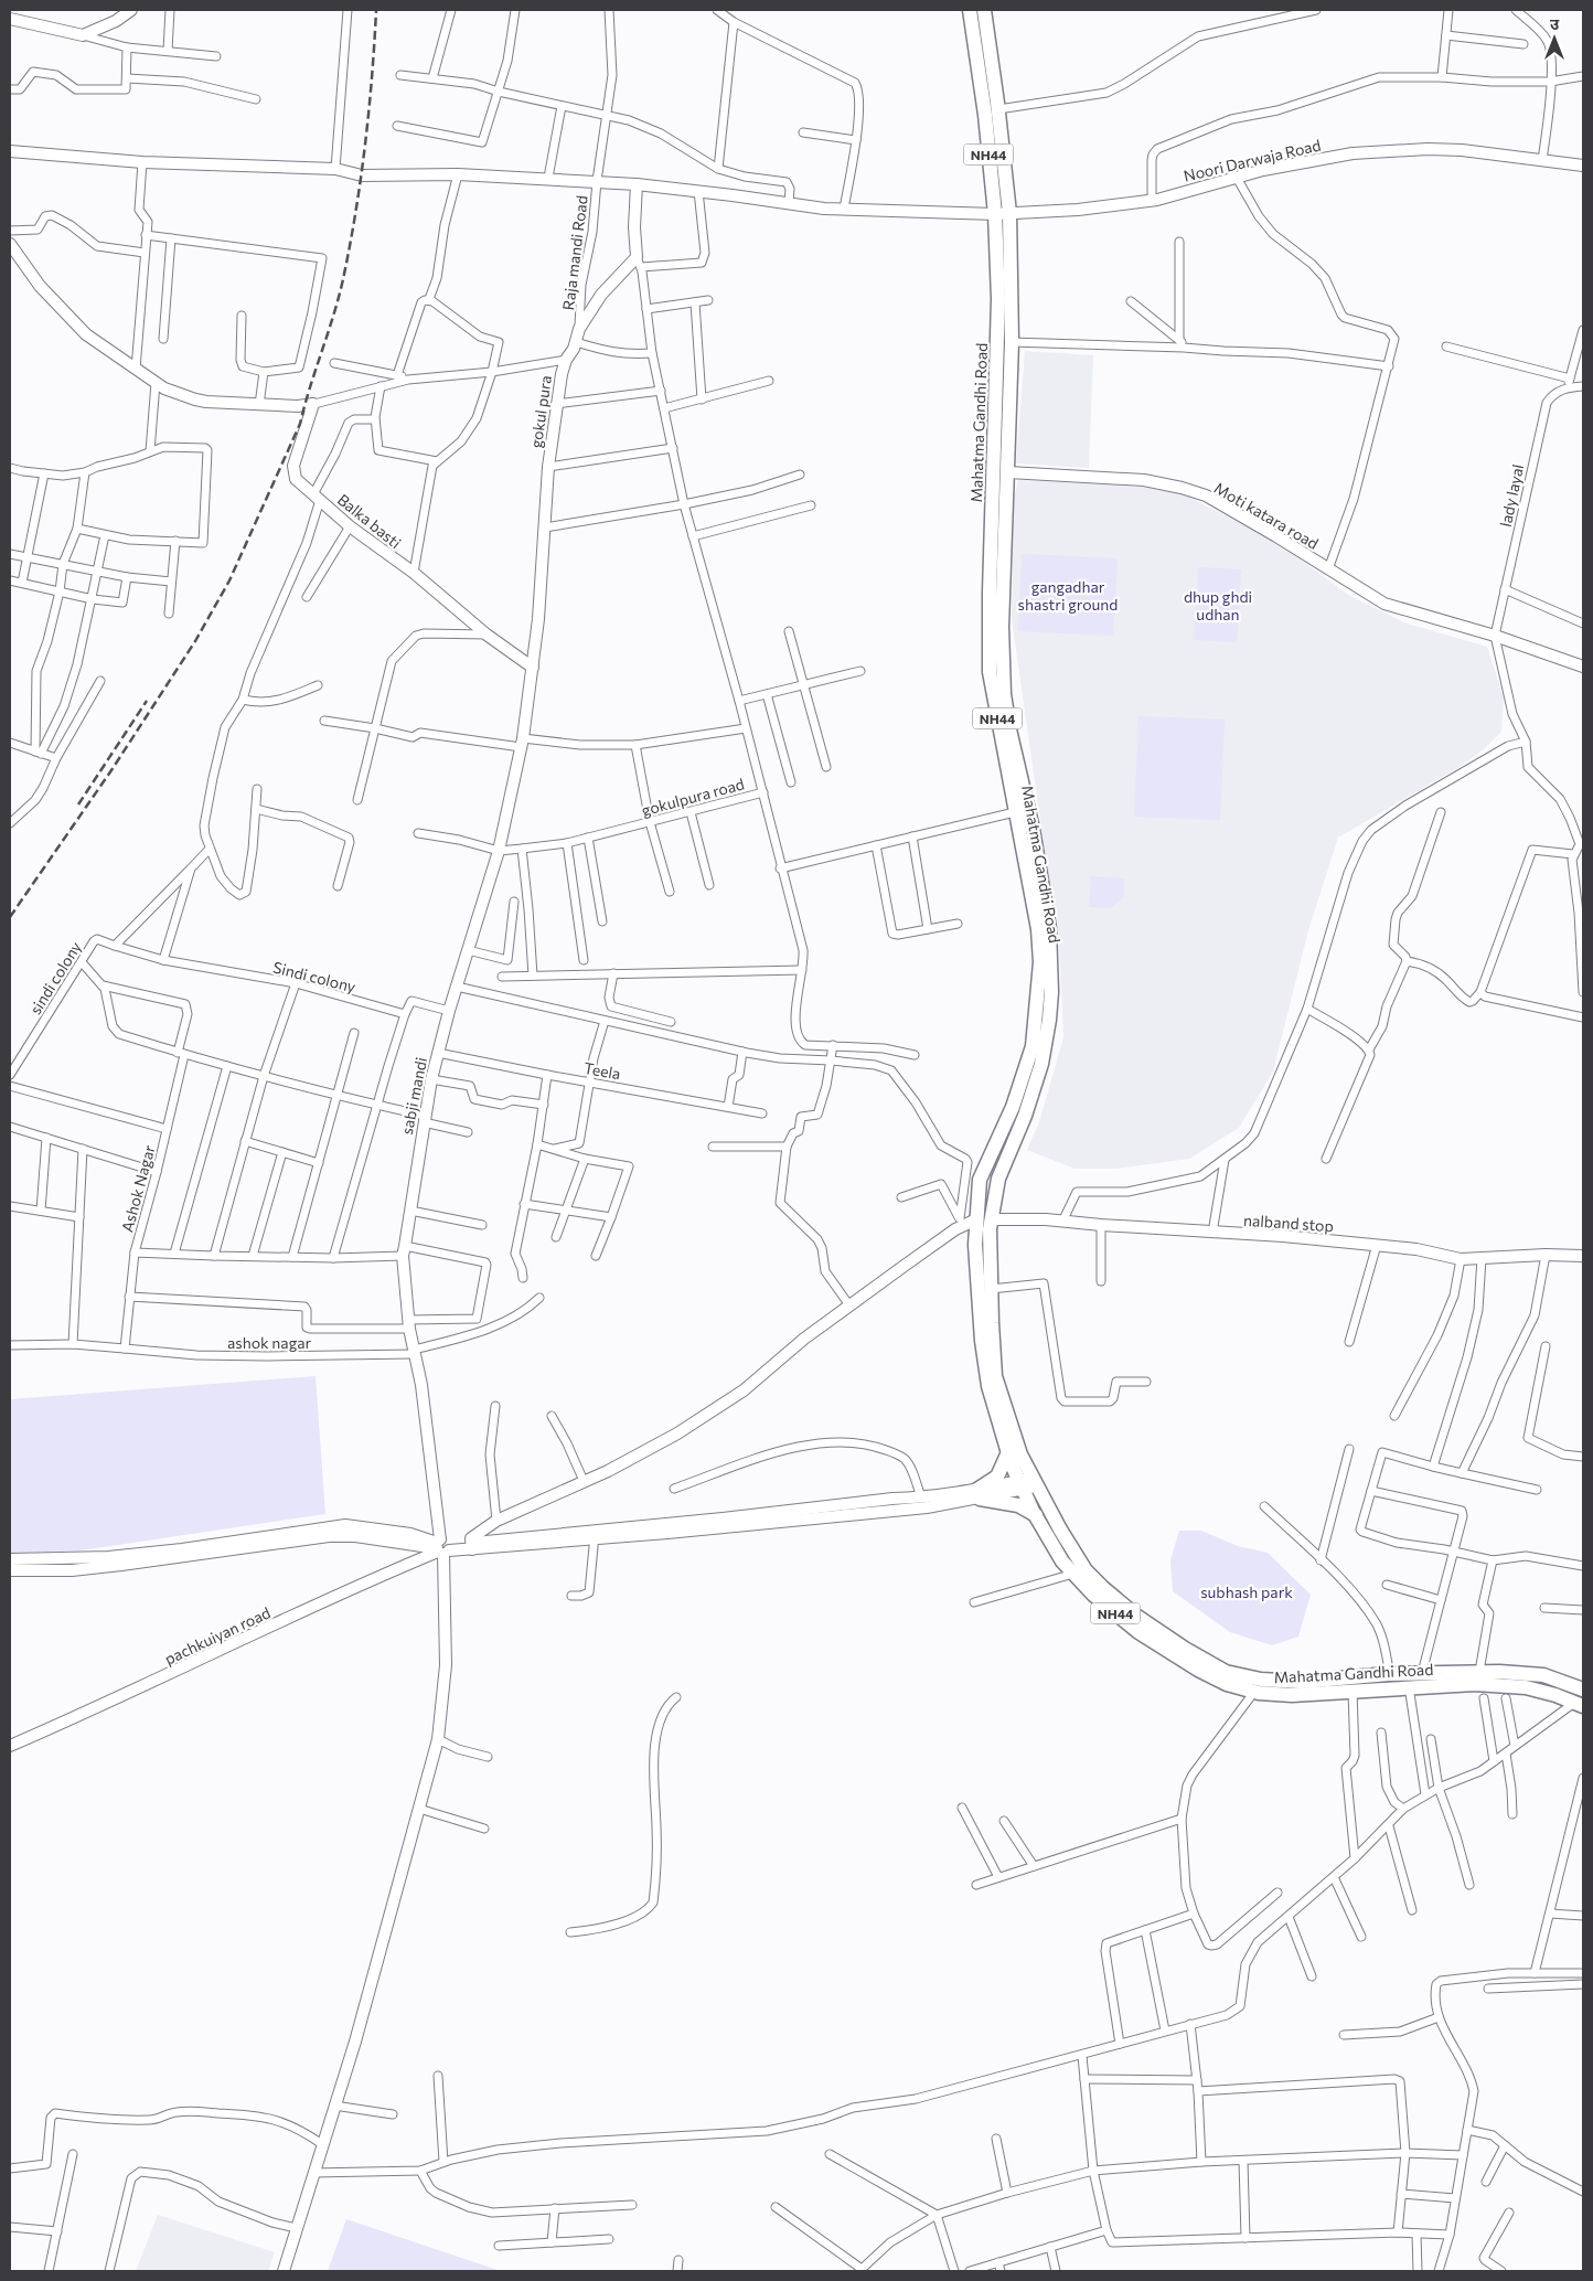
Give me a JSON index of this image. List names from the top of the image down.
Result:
{
  "streets": {
    "highway": ["NH44", "Mahatma Gandhi Road"],
    "street": [
      "Noori Darwaja Road",
      "Raja mandi Road",
      "gokul pura",
      "lady layal",
      "Moti katara road",
      "Balka basti",
      "gokulpura road",
      "Sindi colony",
      "sindi colony",
      "Teela",
      "sabji mandi",
      "Ashok Nagar",
      "nalband stop",
      "ashok nagar",
      "pachkuiyan road"
    ]
  },
  "crossings": [
    ["Noori Darwaja Road", "Raja mandi Road"],
    ["Noori Darwaja Road", "Mahatma Gandhi Road"],
    ["Raja mandi Road", "gokul pura"],
    ["gokul pura", "Balka basti"],
    ["gokul pura", "sabji mandi"],
    ["Mahatma Gandhi Road", "Moti katara road"],
    ["Mahatma Gandhi Road", "nalband stop"],
    ["lady layal", "Moti katara road"],
    ["Balka basti", "sabji mandi"],
    ["gokulpura road", "sabji mandi"],
    ["Sindi colony", "sindi colony"],
    ["Teela", "sabji mandi"],
    ["sabji mandi", "Ashok Nagar"],
    ["sabji mandi", "ashok nagar"],
    ["sabji mandi", "pachkuiyan road"],
    ["Ashok Nagar", "ashok nagar"]
  ],
  "parks": ["gangadhar shastri ground", "dhup ghdi udhan", "subhash park"],
  "north": "top"
}
